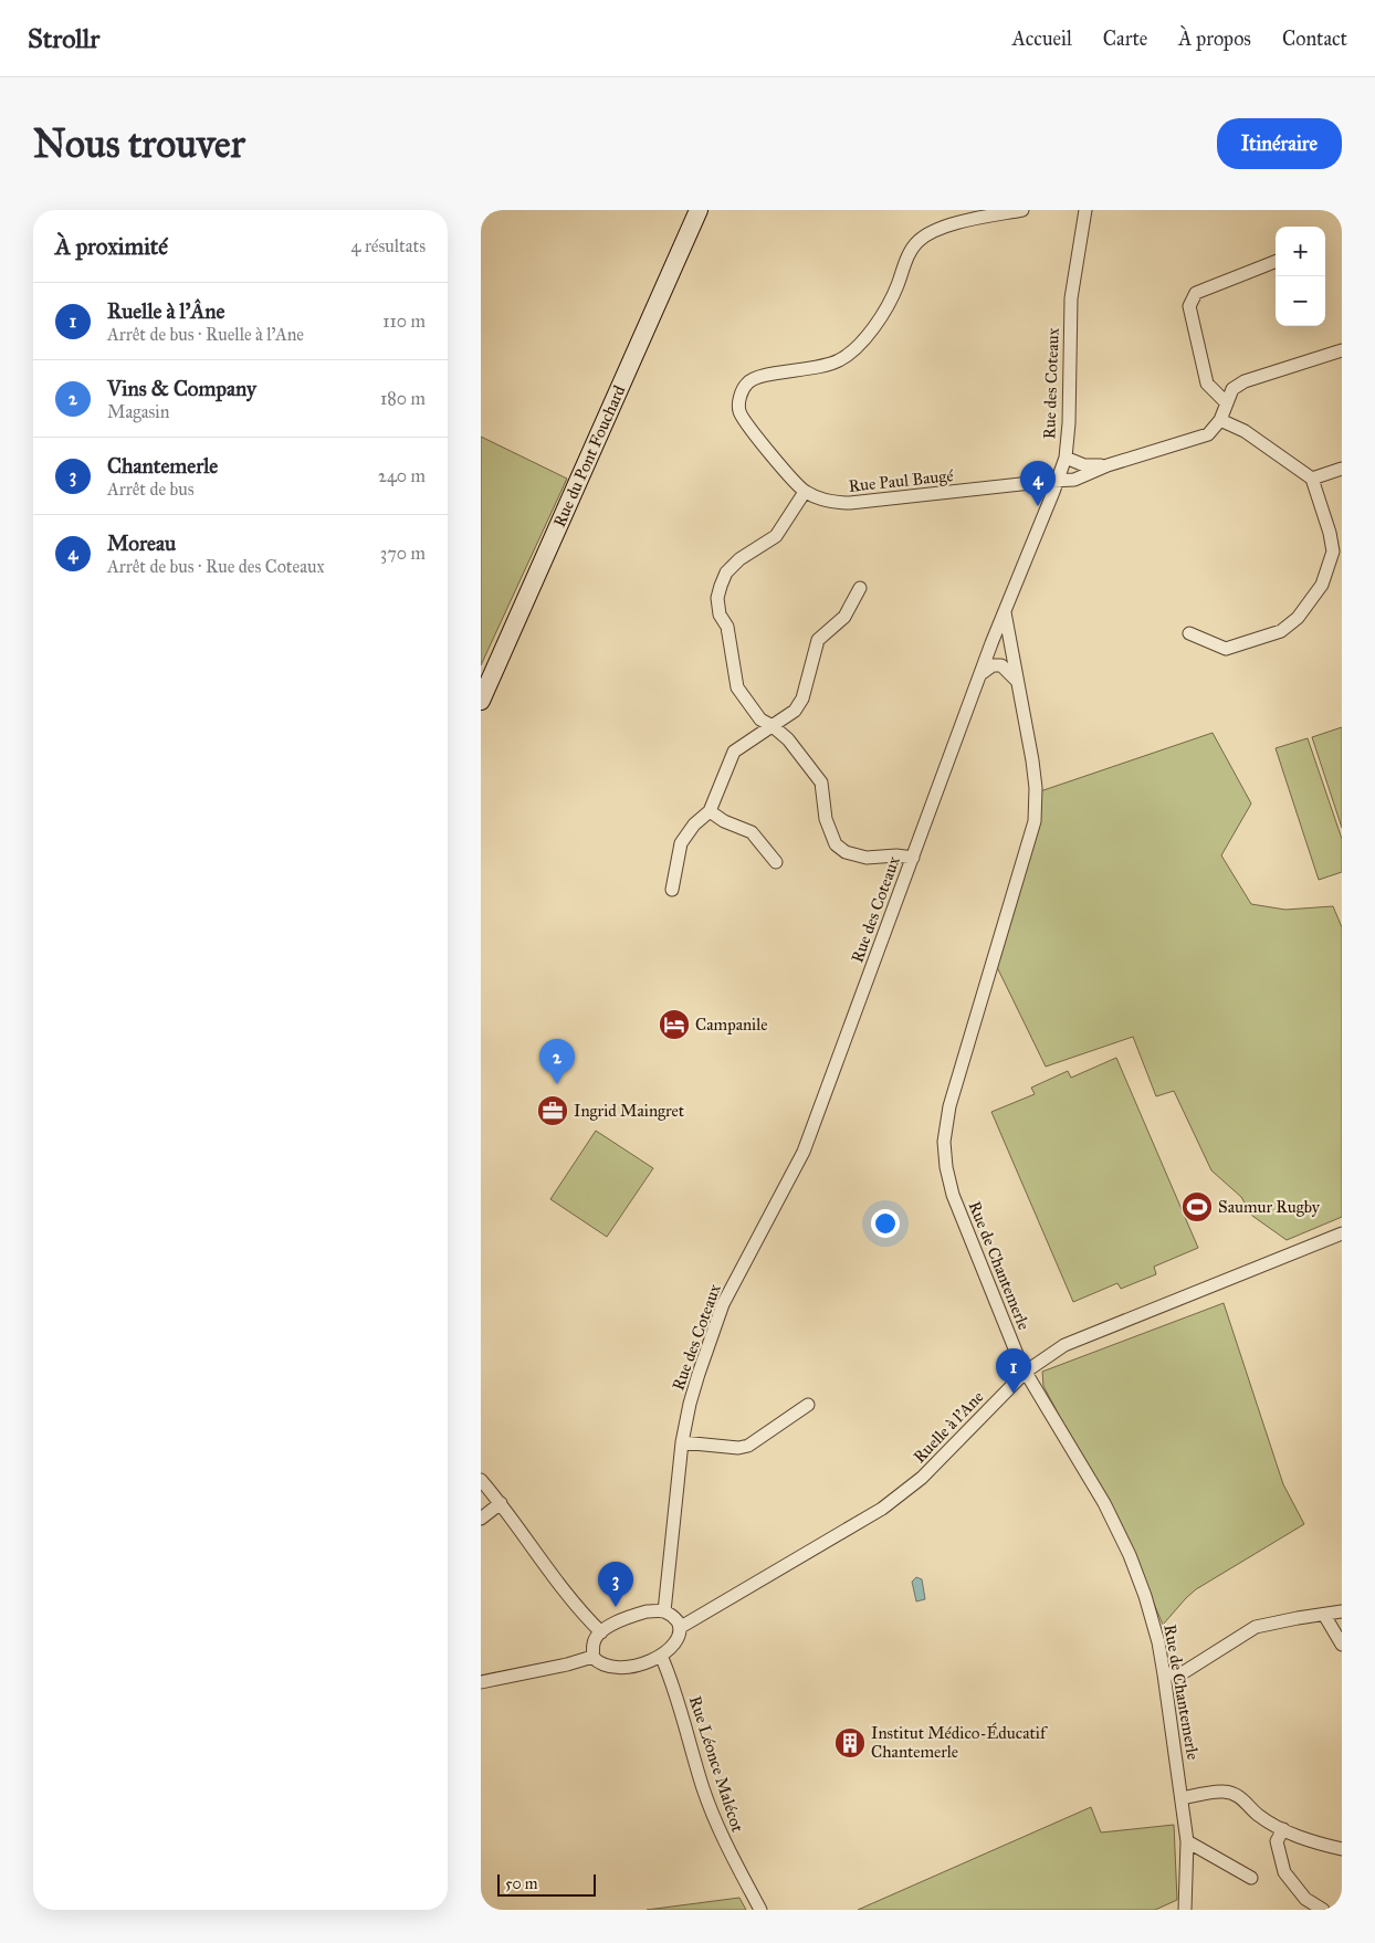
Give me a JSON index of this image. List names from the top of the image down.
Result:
{
  "streets": {
    "main road": ["Rue du Pont Fouchard"],
    "street": [
      "Rue des Coteaux",
      "Rue Paul Baugé",
      "Rue de Chantemerle",
      "Ruelle à l'Ane",
      "Rue Léonce Malécot"
    ]
  },
  "crossings": [
    ["Rue des Coteaux", "Rue Paul Baugé"],
    ["Rue des Coteaux", "Rue de Chantemerle"],
    ["Rue de Chantemerle", "Ruelle à l'Ane"]
  ],
  "places": {
    "hotel": ["Campanile"],
    "office": ["Ingrid Maingret"],
    "sports": ["Saumur Rugby"],
    "building": ["Institut Médico-Éducatif Chantemerle"]
  },
  "scale_bar": "50 m",
  "page": {
    "header": "Strollr",
    "nav": [
      "Accueil",
      "Carte",
      "À propos",
      "Contact"
    ],
    "buttons": "Itinéraire",
    "title": "Nous trouver",
    "heading": ["À proximité", "4 résultats"],
    "map_buttons": ["+", "−"],
    "list": [
      {
        "mark": "1",
        "name": "Ruelle à l'Âne",
        "note": "Arrêt de bus · Ruelle à l'Ane",
        "value": "110 m"
      },
      {
        "mark": "2",
        "name": "Vins & Company",
        "note": "Magasin",
        "value": "180 m"
      },
      {
        "mark": "3",
        "name": "Chantemerle",
        "note": "Arrêt de bus",
        "value": "240 m"
      },
      {
        "mark": "4",
        "name": "Moreau",
        "note": "Arrêt de bus · Rue des Coteaux",
        "value": "370 m"
      }
    ],
    "pins": [
      "4",
      "2",
      "1",
      "3"
    ],
    "scale": "50 m"
  }
}
